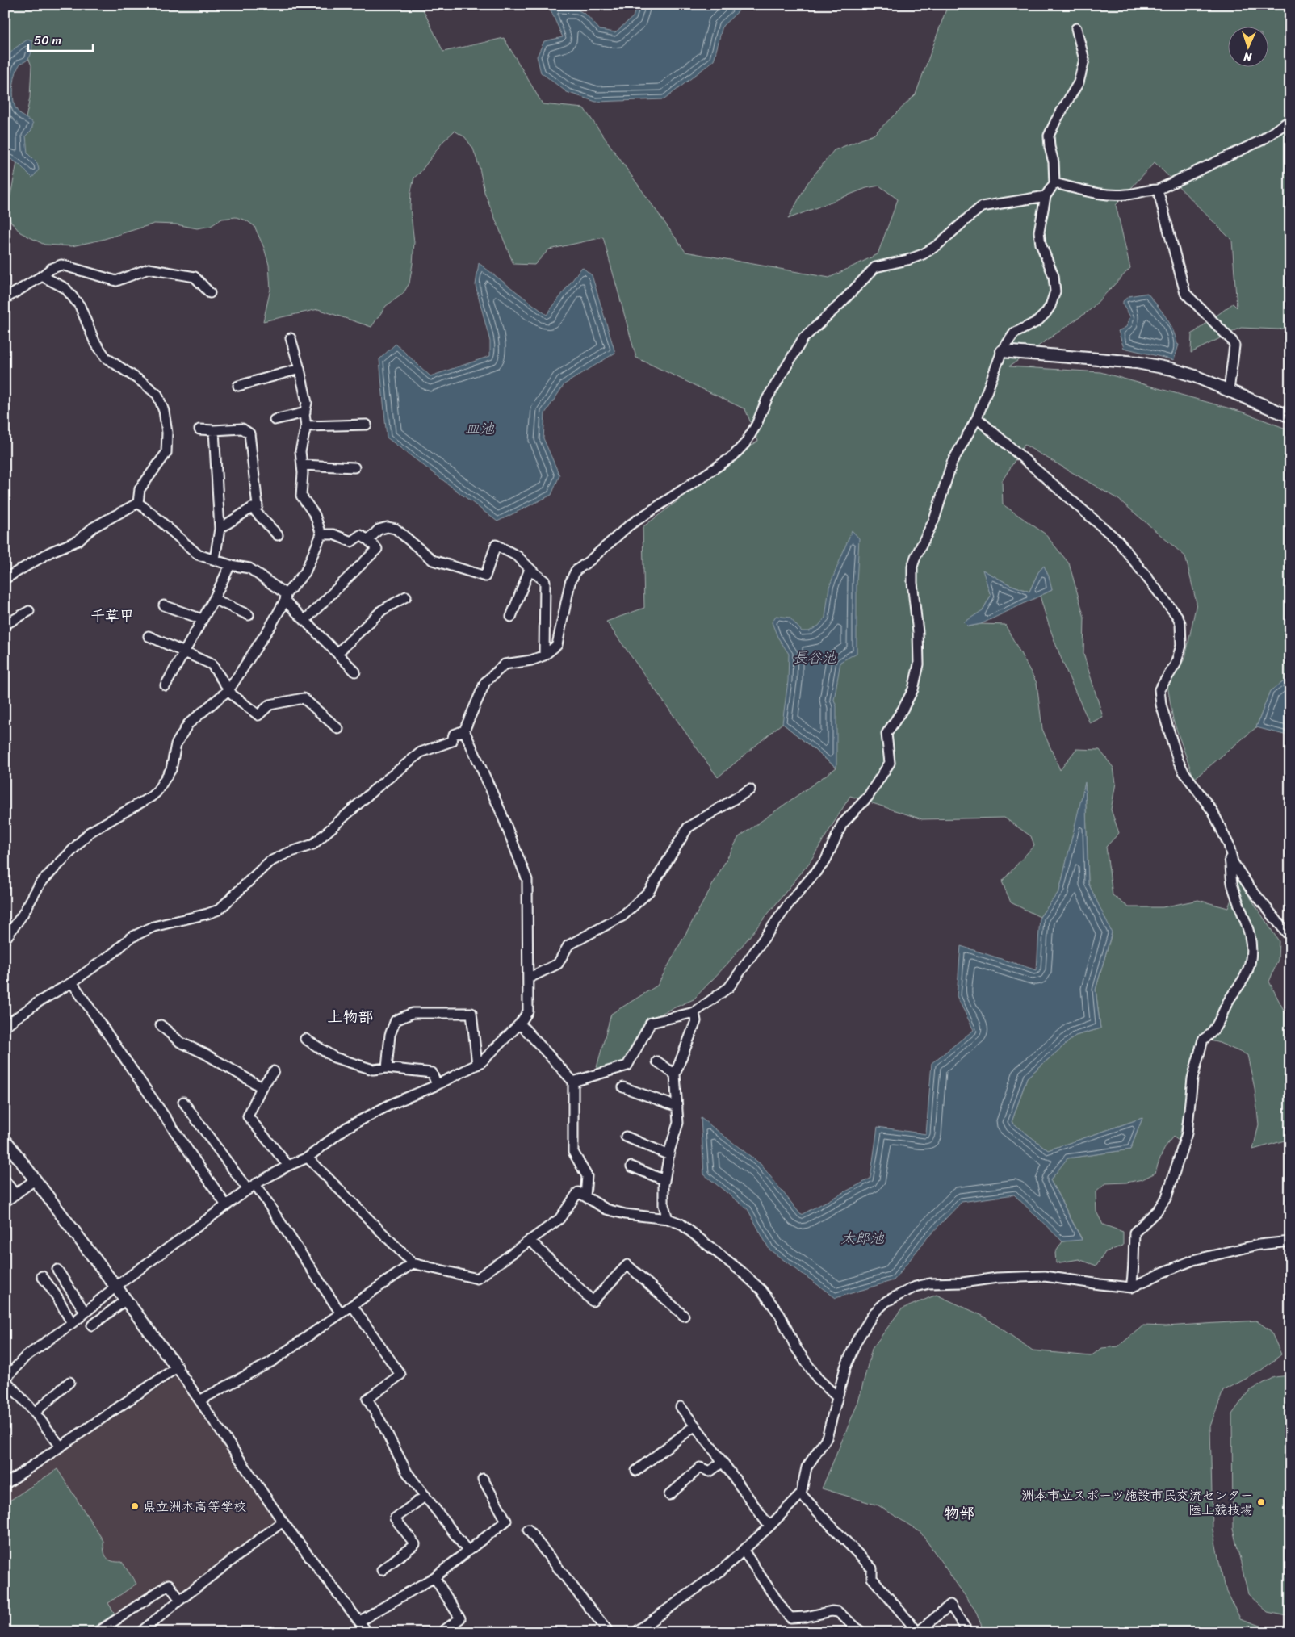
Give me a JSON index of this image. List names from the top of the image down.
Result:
{
  "districts": ["千草甲", "上物部", "物部"],
  "water": ["皿池", "長谷池", "太郎池"],
  "places": ["洲本市立スポーツ施設市民交流センター 陸上競技場", "県立洲本高等学校"],
  "scale_bar": "50 m",
  "north": "bottom"
}
